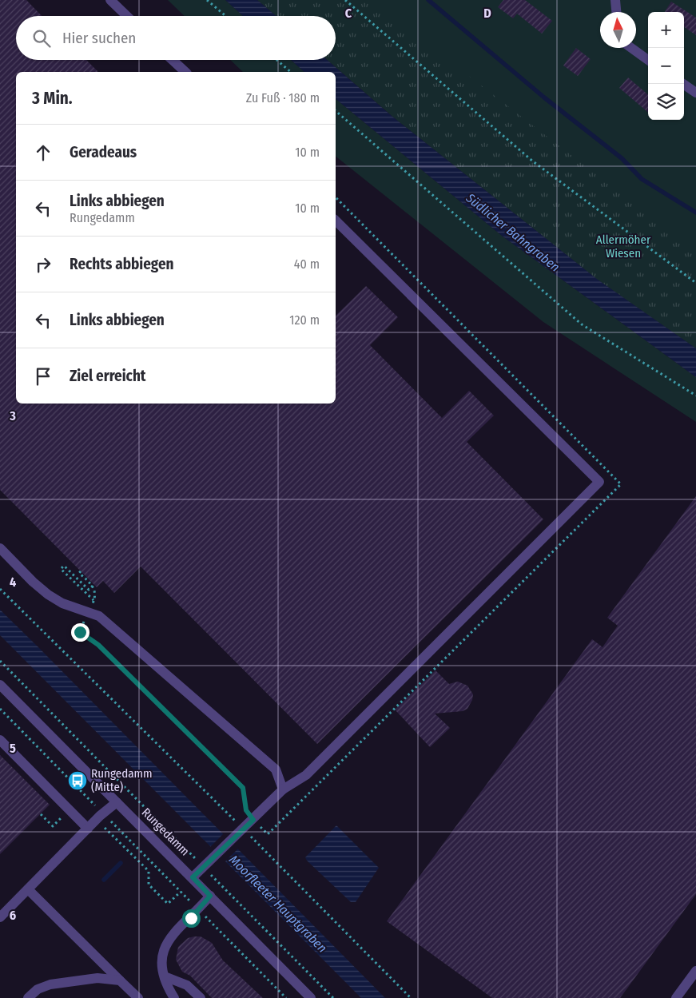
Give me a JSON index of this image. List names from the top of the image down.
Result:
{
  "streets": {
    "street": ["Rungedamm"]
  },
  "water": ["Südlicher Bahngraben", "Moorfleeter Hauptgraben"],
  "parks": ["Allermöher Wiesen"],
  "places": {
    "bus stop": ["Rungedamm (Mitte)"]
  },
  "north": "top",
  "page": {
    "map_buttons": ["+", "−"],
    "search": "Hier suchen",
    "heading": ["3 Min.", "Zu Fuß · 180 m"],
    "list": [
      ["Geradeaus", "10 m"],
      ["Links abbiegen", "Rungedamm", "10 m"],
      ["Rechts abbiegen", "40 m"],
      ["Links abbiegen", "120 m"],
      "Ziel erreicht"
    ]
  },
  "grid": {
    "columns": ["C", "D"],
    "rows": [
      "3",
      "4",
      "5",
      "6"
    ]
  }
}
